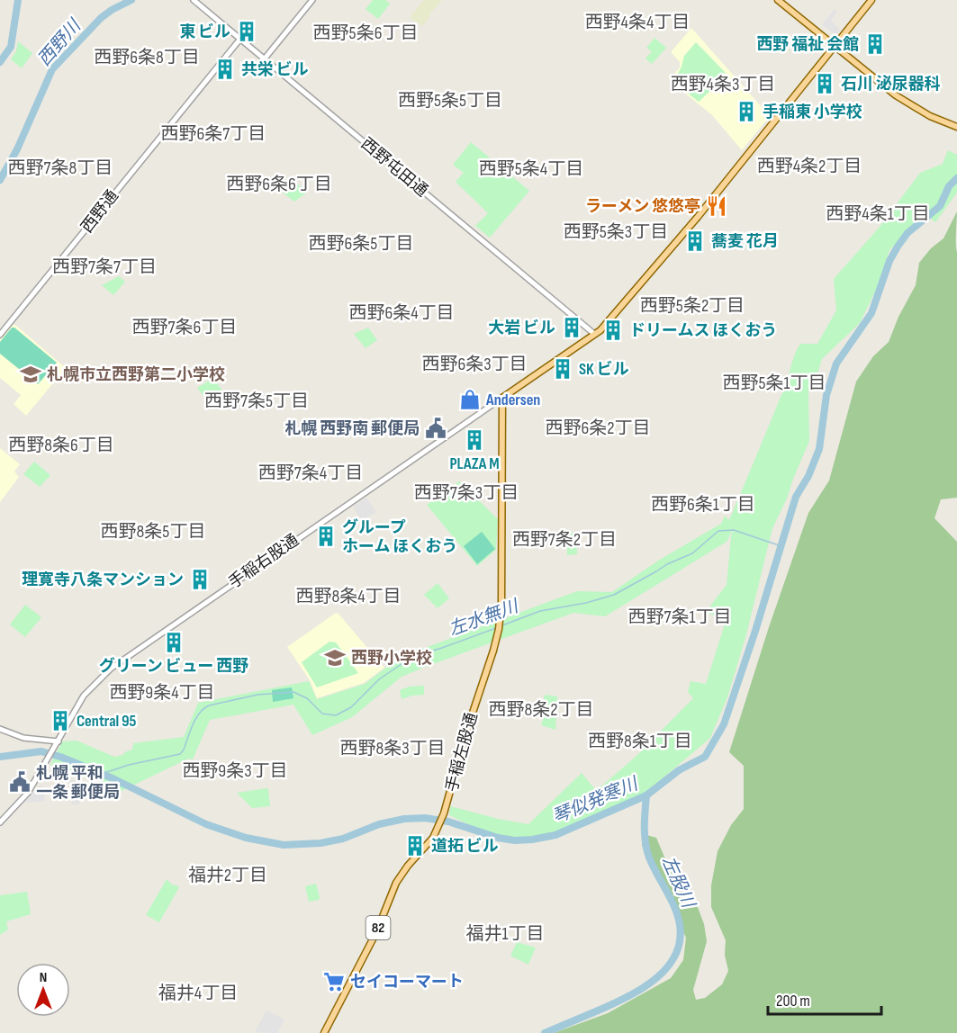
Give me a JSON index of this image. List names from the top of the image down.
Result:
{
  "streets": {
    "main road": ["手稲左股通", "82"],
    "street": ["西野屯田通", "西野通", "手稲右股通"]
  },
  "crossings": [
    ["西野屯田通", "西野通"],
    ["手稲右股通", "手稲左股通"]
  ],
  "districts": [
    "西野4条4丁目",
    "西野5条6丁目",
    "西野6条8丁目",
    "西野4条3丁目",
    "西野5条5丁目",
    "西野6条7丁目",
    "西野4条2丁目",
    "西野7条8丁目",
    "西野5条4丁目",
    "西野6条6丁目",
    "西野4条1丁目",
    "西野5条3丁目",
    "西野6条5丁目",
    "西野7条7丁目",
    "西野5条2丁目",
    "西野6条4丁目",
    "西野7条6丁目",
    "西野6条3丁目",
    "西野5条1丁目",
    "西野7条5丁目",
    "西野6条2丁目",
    "西野8条6丁目",
    "西野7条4丁目",
    "西野7条3丁目",
    "西野6条1丁目",
    "西野8条5丁目",
    "西野7条2丁目",
    "西野8条4丁目",
    "西野7条1丁目",
    "西野9条4丁目",
    "西野8条2丁目",
    "西野8条1丁目",
    "西野8条3丁目",
    "西野9条3丁目",
    "福井2丁目",
    "福井1丁目",
    "福井4丁目"
  ],
  "water": [
    "西野川",
    "左水無川",
    "琴似発寒川",
    "左股川"
  ],
  "places": {
    "building": [
      "東 ビル",
      "西野 福祉 会館",
      "共栄 ビル",
      "石川 泌尿器科",
      "手稲東 小学校",
      "蕎麦 花月",
      "大岩 ビル",
      "ドリームス ほくおう",
      "SK ビル",
      "PLAZA M",
      "グループ ホーム ほくおう",
      "理寛寺八条マンション",
      "グリーン ビュー 西野",
      "Central 95",
      "道拓 ビル"
    ],
    "restaurant": ["ラーメン 悠悠亭"],
    "school or university": ["札幌市立西野第二小学校", "西野小学校"],
    "shop": ["Andersen"],
    "public building": ["札幌 西野南 郵便局", "札幌 平和 一条 郵便局"],
    "supermarket": ["セイコーマート"]
  },
  "scale_bar": "200 m",
  "north": "top"
}
